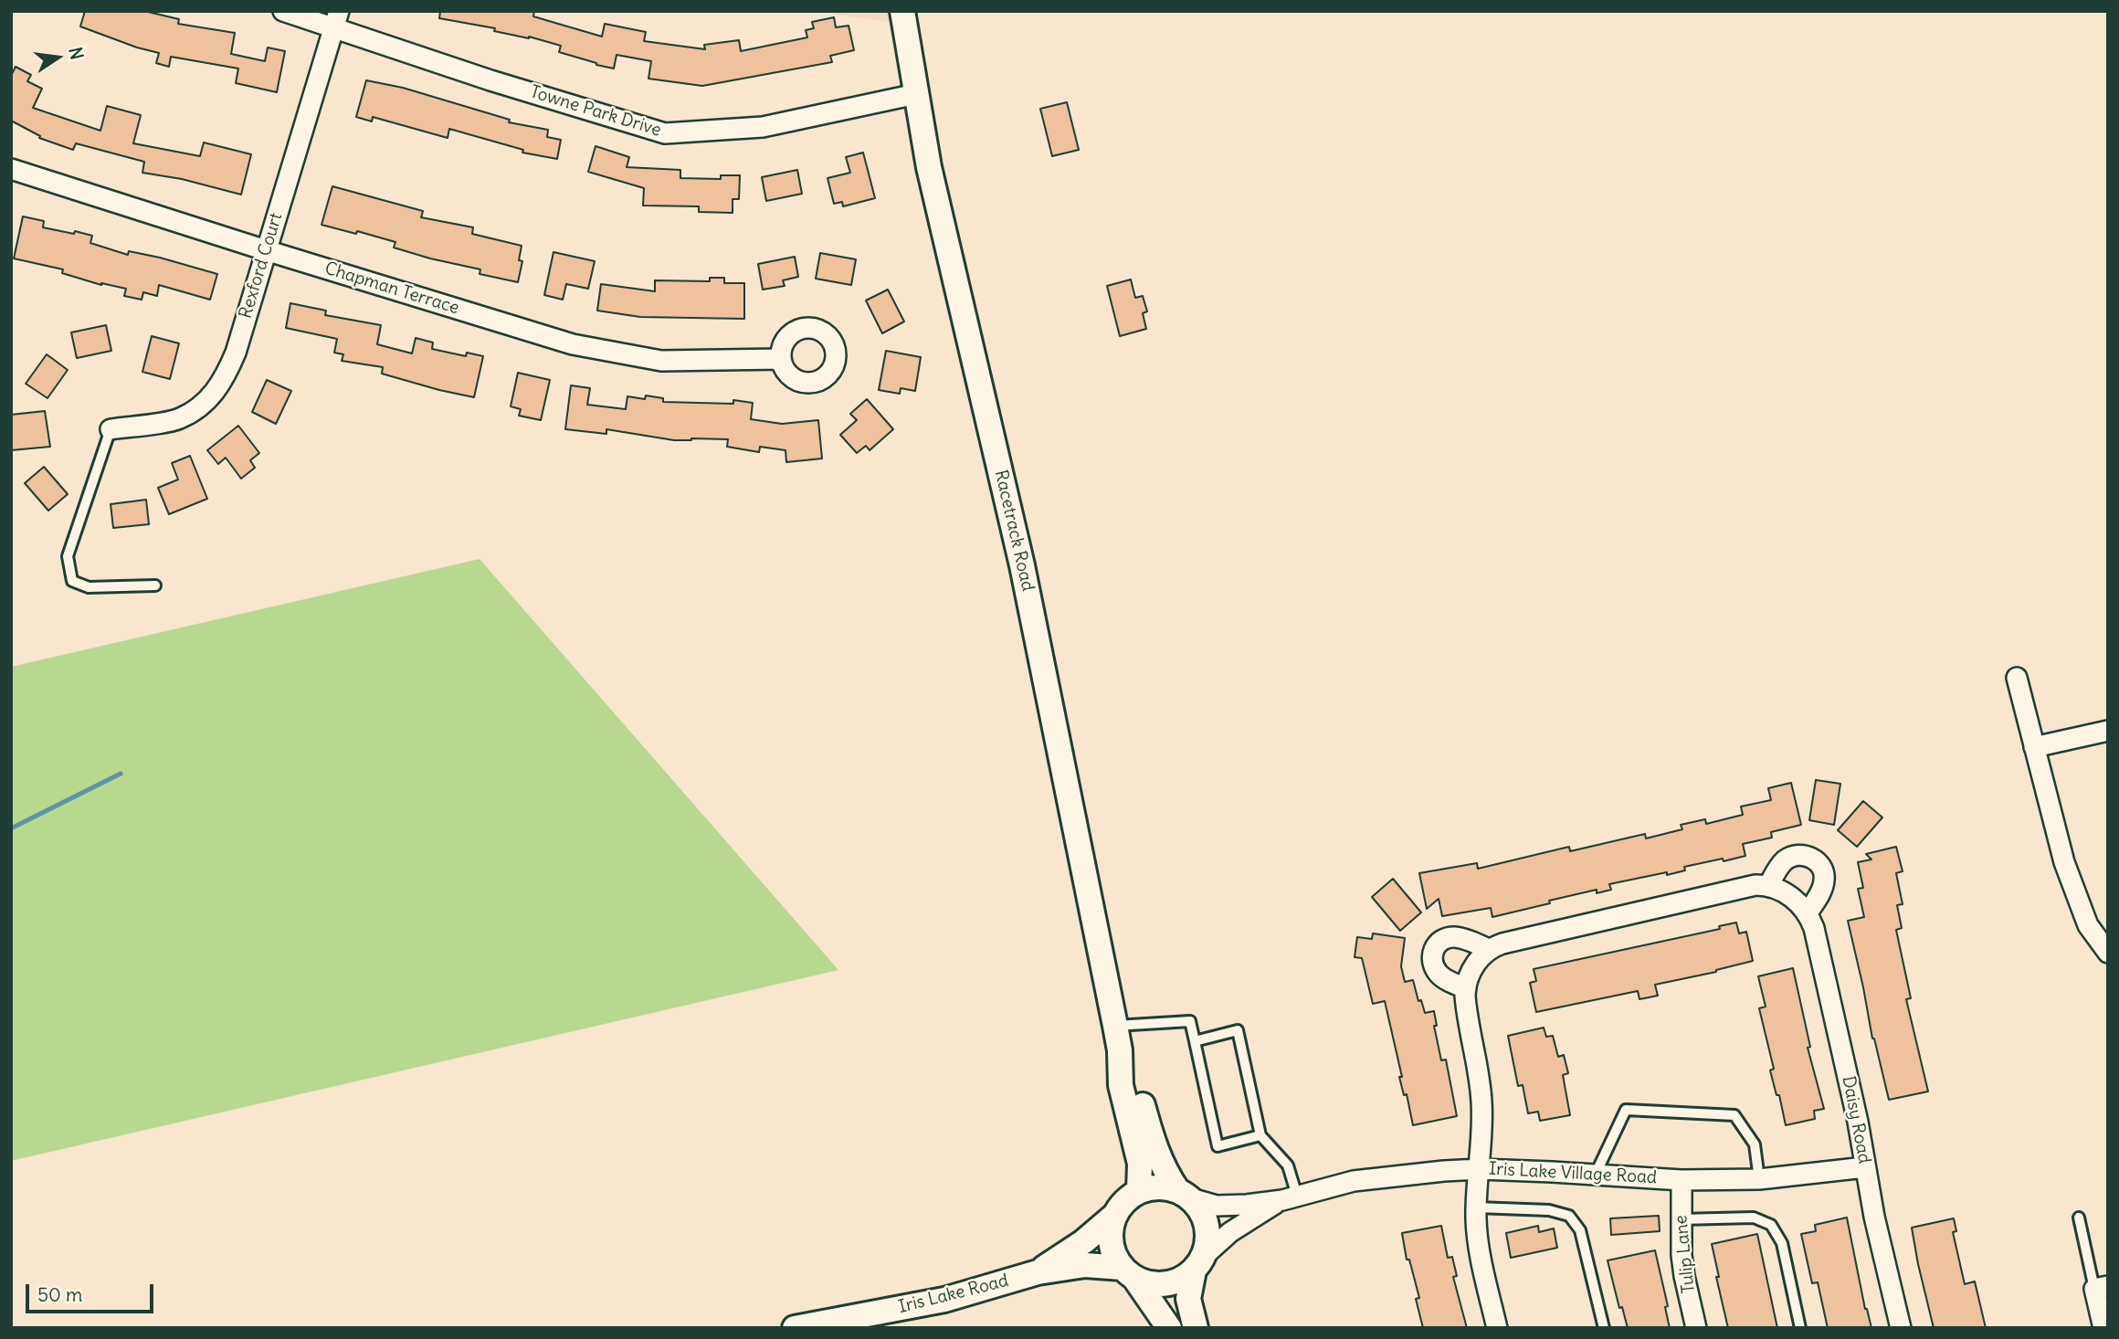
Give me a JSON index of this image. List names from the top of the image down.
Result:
{
  "streets": {
    "street": [
      "Towne Park Drive",
      "Rexford Court",
      "Chapman Terrace",
      "Racetrack Road",
      "Daisy Road",
      "Iris Lake Village Road",
      "Tulip Lane",
      "Iris Lake Road"
    ]
  },
  "crossings": [
    ["Towne Park Drive", "Rexford Court"],
    ["Towne Park Drive", "Racetrack Road"],
    ["Rexford Court", "Chapman Terrace"],
    ["Racetrack Road", "Iris Lake Village Road"],
    ["Racetrack Road", "Iris Lake Road"],
    ["Daisy Road", "Iris Lake Village Road"],
    ["Iris Lake Village Road", "Tulip Lane"],
    ["Iris Lake Village Road", "Iris Lake Road"]
  ],
  "scale_bar": "50 m",
  "north": "right"
}
